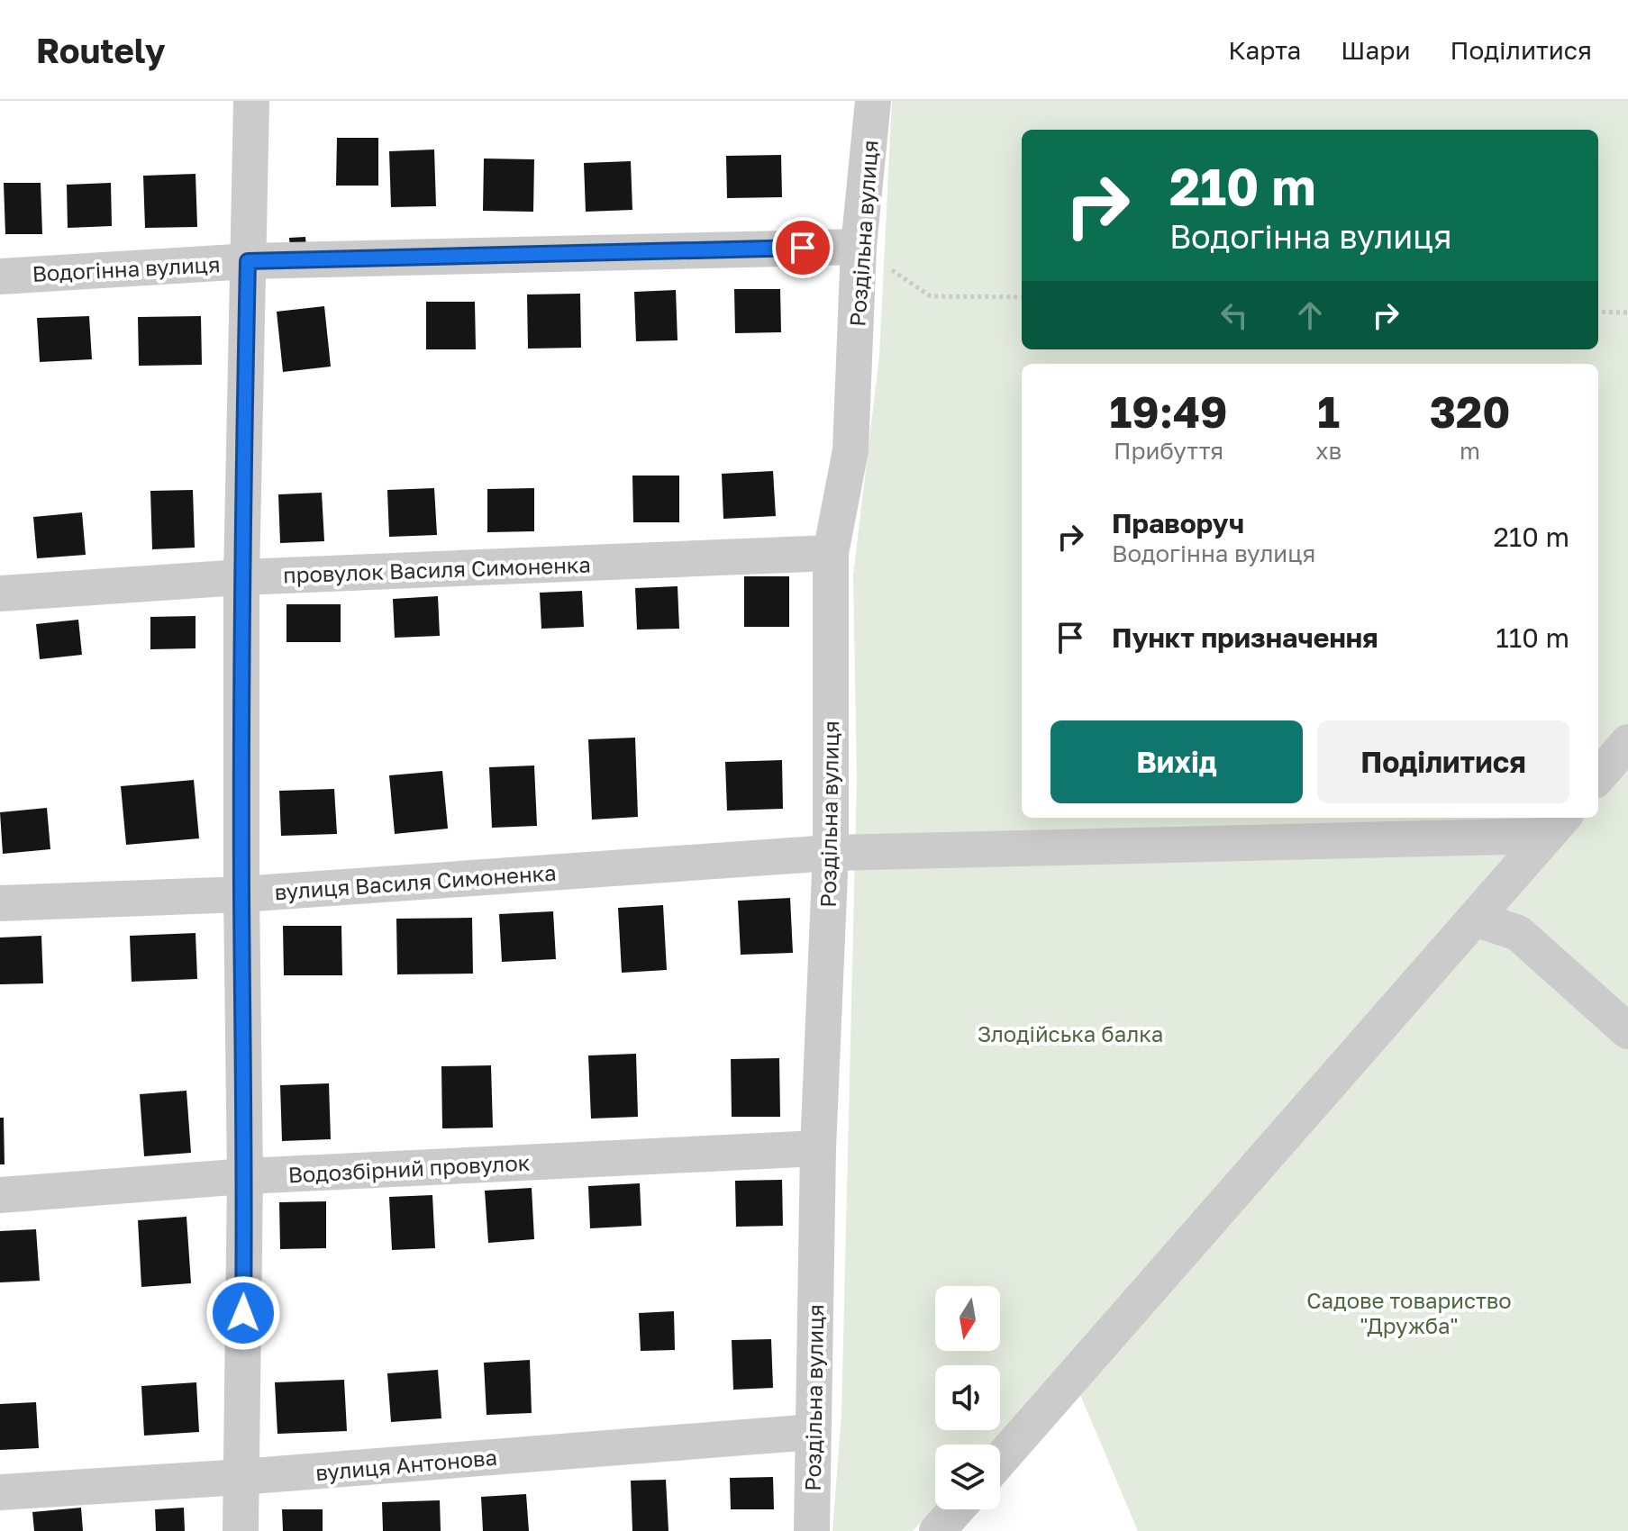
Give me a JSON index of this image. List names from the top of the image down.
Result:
{
  "streets": {
    "street": [
      "Роздільна вулиця",
      "Водогінна вулиця",
      "провулок Василя Симоненка",
      "вулиця Василя Симоненка",
      "Водозбірний провулок",
      "вулиця Антонова"
    ]
  },
  "crossings": [
    ["Роздільна вулиця", "Водогінна вулиця"],
    ["Роздільна вулиця", "провулок Василя Симоненка"],
    ["Роздільна вулиця", "вулиця Василя Симоненка"],
    ["Роздільна вулиця", "Водозбірний провулок"],
    ["Роздільна вулиця", "вулиця Антонова"]
  ],
  "parks": ["Злодійська балка", "Садове товариство \"Дружба\""],
  "north": "bottom",
  "page": {
    "header": "Routely",
    "nav": ["Карта", "Шари", "Поділитися"],
    "turn": ["210 m", "Водогінна вулиця"],
    "eta": [
      "19:49",
      "Прибуття",
      "1",
      "хв",
      "320",
      "m"
    ],
    "list": [
      {
        "name": "Праворуч",
        "note": "Водогінна вулиця",
        "value": "210 m"
      },
      {
        "name": "Пункт призначення",
        "value": "110 m"
      }
    ],
    "buttons": ["Вихід", "Поділитися"]
  }
}
